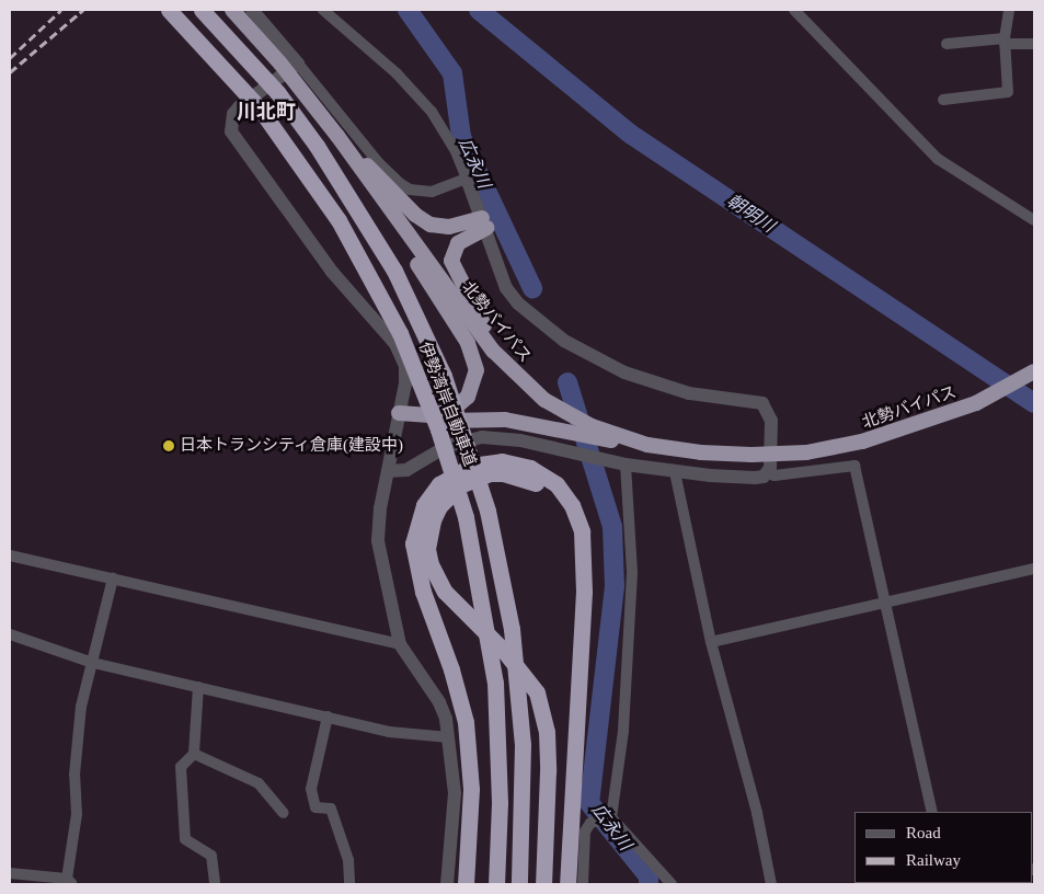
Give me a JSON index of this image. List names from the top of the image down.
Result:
{
  "streets": {
    "highway": ["北勢バイパス", "伊勢湾岸自動車道"]
  },
  "districts": ["川北町"],
  "water": ["広永川", "朝明川"],
  "places": ["日本トランシティ倉庫(建設中)"],
  "legend": ["Road", "Railway"]
}
